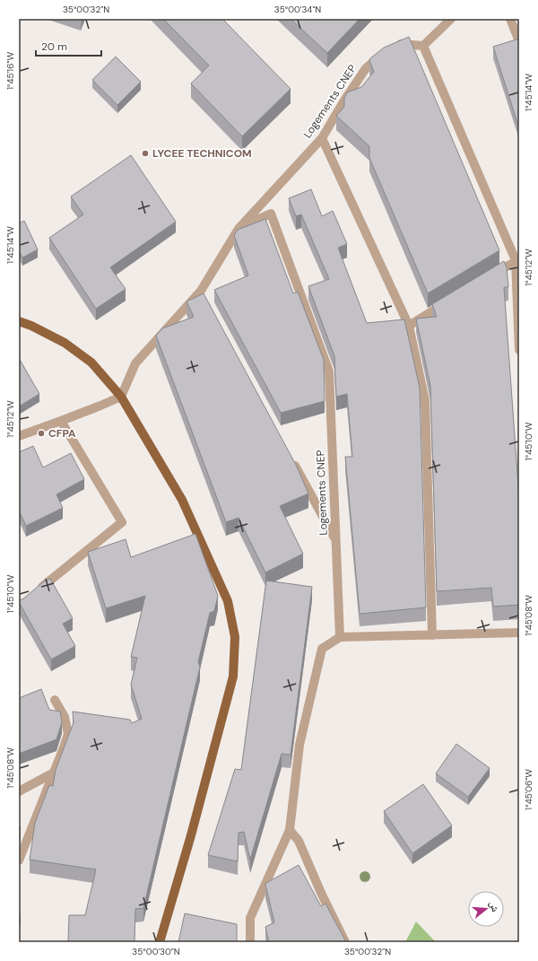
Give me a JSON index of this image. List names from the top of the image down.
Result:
{
  "streets": {
    "street": ["Logements CNEP"]
  },
  "places": ["LYCEE TECHNICOM", "CFPA"],
  "scale_bar": "20 m",
  "north": "right",
  "coordinates": [
    "35°00'32\"N",
    "35°00'34\"N",
    "1°45'16\"W",
    "1°45'14\"W",
    "1°45'12\"W",
    "1°45'10\"W",
    "1°45'08\"W",
    "1°45'06\"W",
    "35°00'30\"N"
  ]
}
